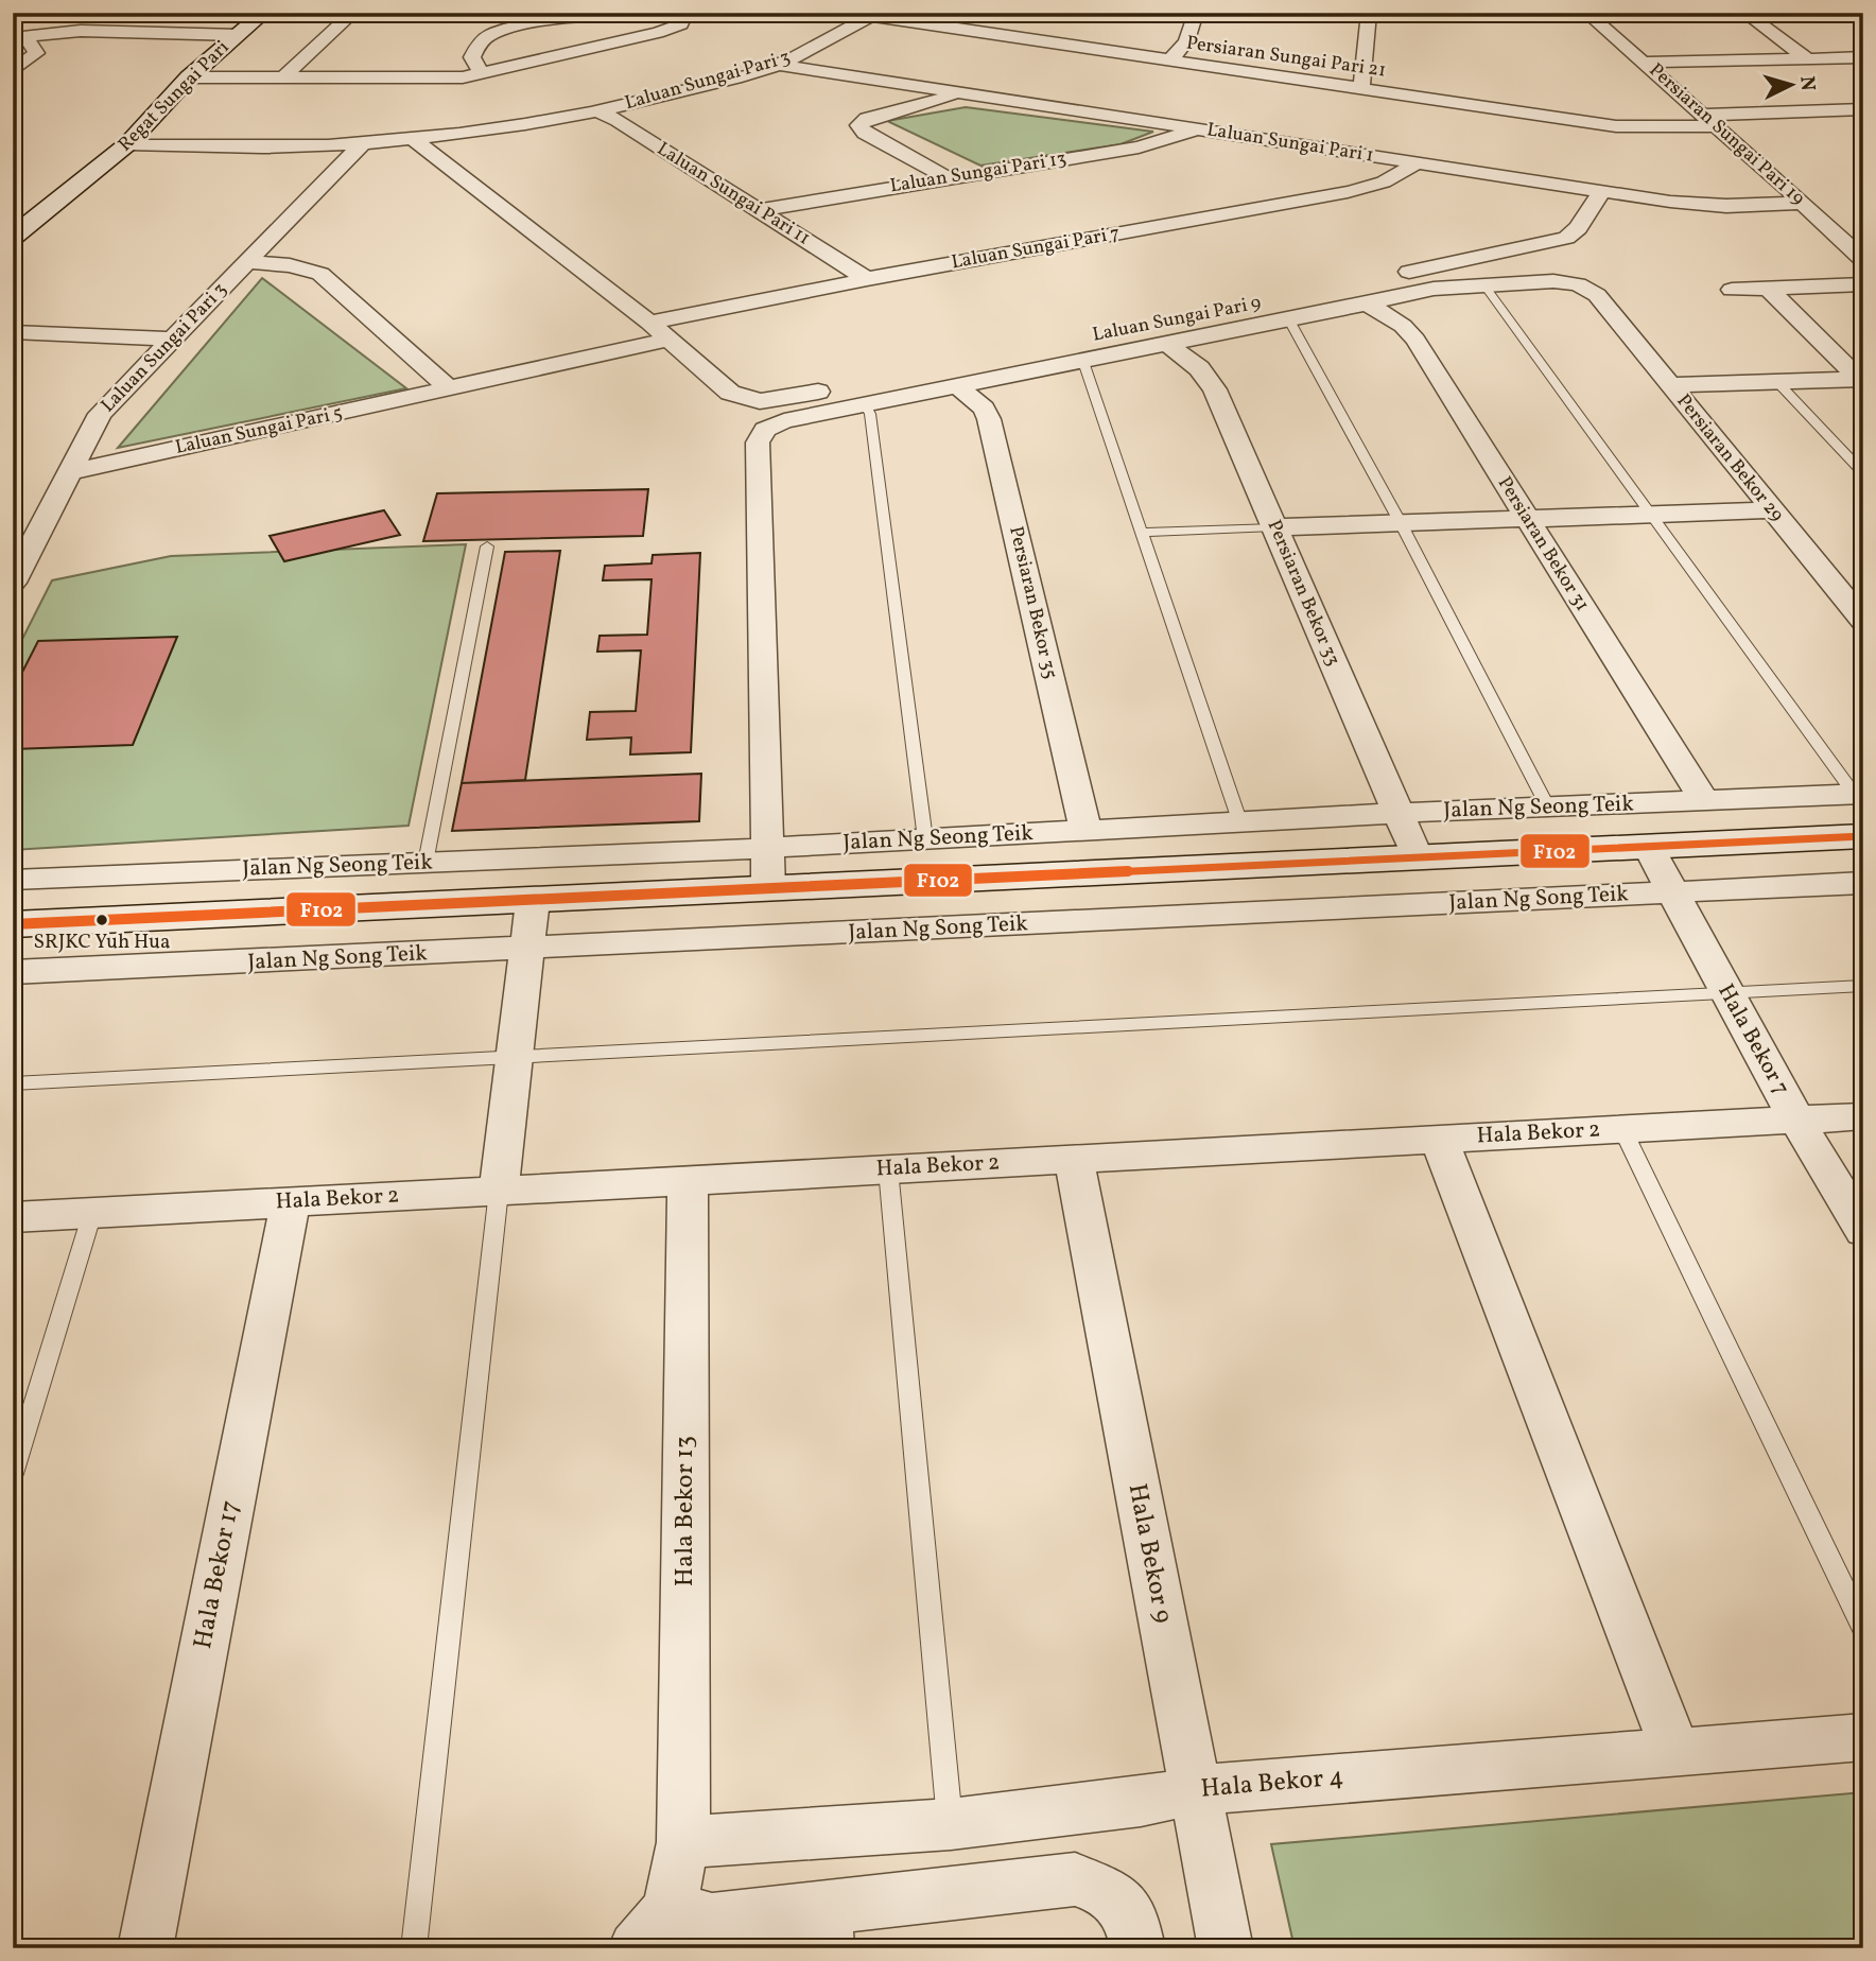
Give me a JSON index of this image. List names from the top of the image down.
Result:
{
  "streets": {
    "main road": ["Regat Sungai Pari", "Jalan Ng Seong Teik"],
    "street": [
      "Persiaran Sungai Pari 21",
      "Laluan Sungai Pari 3",
      "Persiaran Sungai Pari 19",
      "Laluan Sungai Pari 1",
      "Laluan Sungai Pari 13",
      "Laluan Sungai Pari 11",
      "Laluan Sungai Pari 7",
      "Laluan Sungai Pari 5",
      "Persiaran Bekor 29",
      "Persiaran Bekor 31",
      "Persiaran Bekor 33",
      "Persiaran Bekor 35",
      "Jalan Ng Song Teik",
      "Hala Bekor 7",
      "Hala Bekor 2",
      "Hala Bekor 13",
      "Hala Bekor 9",
      "Hala Bekor 17",
      "Hala Bekor 4"
    ]
  },
  "crossings": [
    ["Persiaran Sungai Pari 21", "Laluan Sungai Pari 3"],
    ["Persiaran Sungai Pari 21", "Persiaran Sungai Pari 19"],
    ["Laluan Sungai Pari 3", "Regat Sungai Pari"],
    ["Laluan Sungai Pari 3", "Laluan Sungai Pari 1"],
    ["Laluan Sungai Pari 3", "Laluan Sungai Pari 11"],
    ["Laluan Sungai Pari 3", "Laluan Sungai Pari 5"],
    ["Persiaran Sungai Pari 19", "Laluan Sungai Pari 1"],
    ["Laluan Sungai Pari 1", "Laluan Sungai Pari 13"],
    ["Laluan Sungai Pari 1", "Laluan Sungai Pari 7"],
    ["Laluan Sungai Pari 13", "Laluan Sungai Pari 11"],
    ["Laluan Sungai Pari 11", "Laluan Sungai Pari 7"],
    ["Persiaran Bekor 31", "Jalan Ng Seong Teik"],
    ["Persiaran Bekor 33", "Jalan Ng Seong Teik"],
    ["Persiaran Bekor 35", "Jalan Ng Seong Teik"],
    ["Jalan Ng Seong Teik", "Hala Bekor 7"],
    ["Jalan Ng Song Teik", "Hala Bekor 7"],
    ["Hala Bekor 7", "Hala Bekor 2"],
    ["Hala Bekor 2", "Hala Bekor 13"],
    ["Hala Bekor 2", "Hala Bekor 9"],
    ["Hala Bekor 2", "Hala Bekor 17"],
    ["Hala Bekor 13", "Hala Bekor 4"],
    ["Hala Bekor 9", "Hala Bekor 4"]
  ],
  "places": ["SRJKC Yuh Hua"],
  "lines": ["transit line F102"],
  "north": "right"
}
